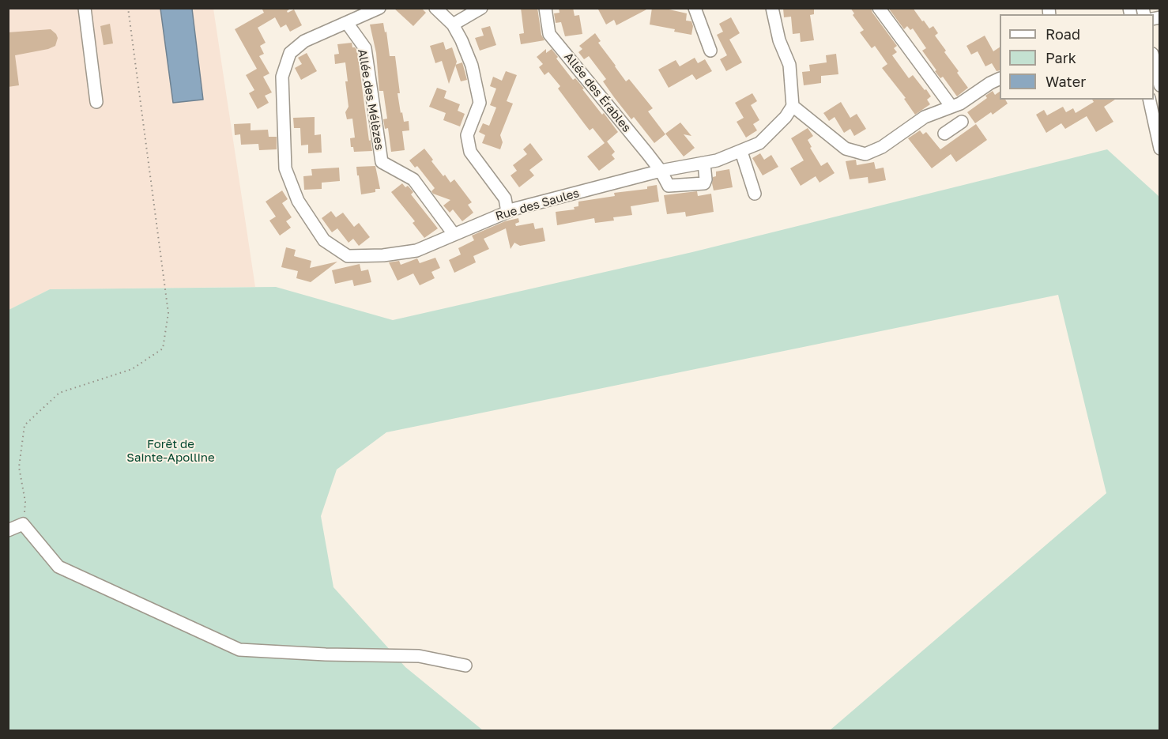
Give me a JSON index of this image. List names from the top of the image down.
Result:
{
  "streets": {
    "street": ["Allée des Érables", "Allée des Mélèzes", "Rue des Saules"]
  },
  "crossings": [
    ["Allée des Érables", "Rue des Saules"],
    ["Allée des Mélèzes", "Rue des Saules"]
  ],
  "parks": ["Forêt de Sainte-Apolline"],
  "legend": ["Road", "Park", "Water"]
}
